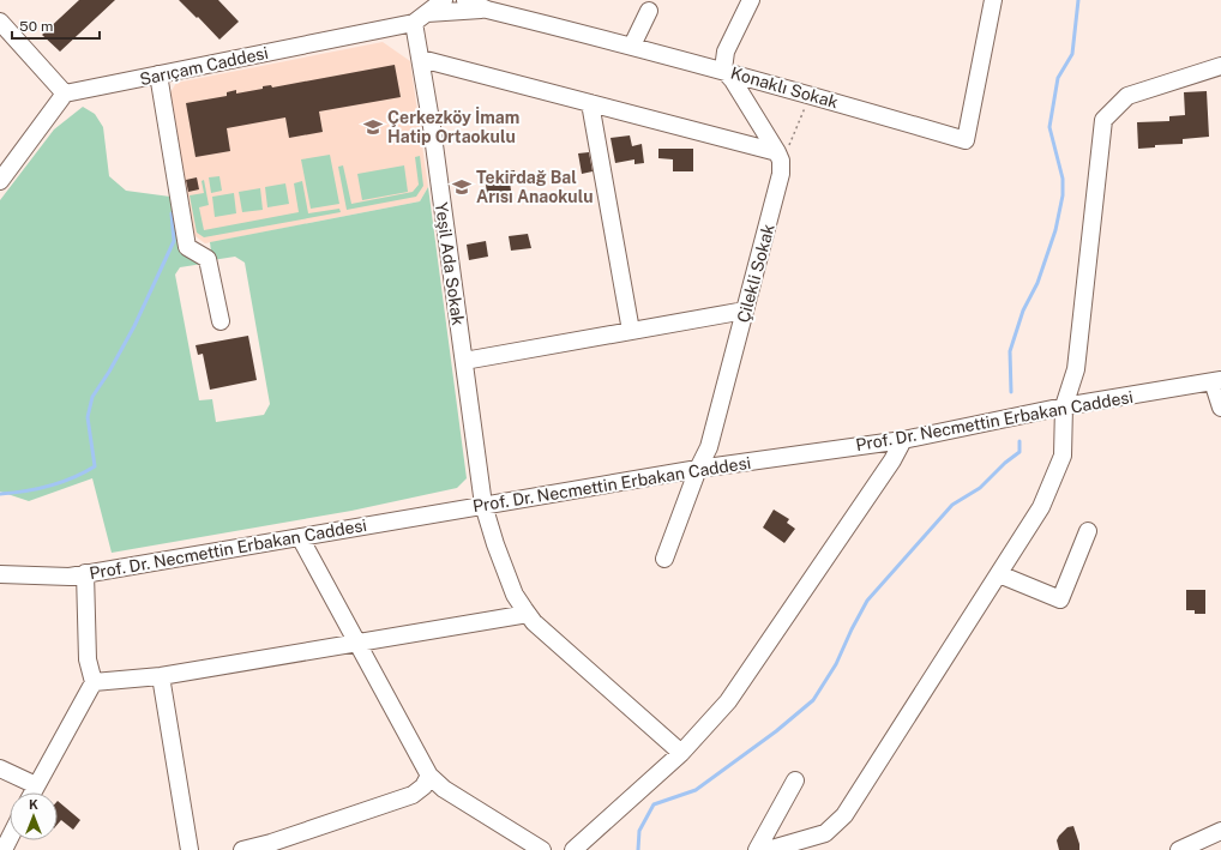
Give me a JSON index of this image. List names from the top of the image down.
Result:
{
  "streets": {
    "street": [
      "Sarıçam Caddesi",
      "Konaklı Sokak",
      "Yeşil Ada Sokak",
      "Çilekli Sokak",
      "Prof. Dr. Necmettin Erbakan Caddesi"
    ]
  },
  "crossings": [
    ["Sarıçam Caddesi", "Yeşil Ada Sokak"],
    ["Yeşil Ada Sokak", "Prof. Dr. Necmettin Erbakan Caddesi"],
    ["Çilekli Sokak", "Prof. Dr. Necmettin Erbakan Caddesi"]
  ],
  "places": {
    "school or university": ["Çerkezköy İmam Hatip Ortaokulu", "Tekirdağ Bal Arısı Anaokulu"]
  },
  "scale_bar": "50 m",
  "north": "top"
}
